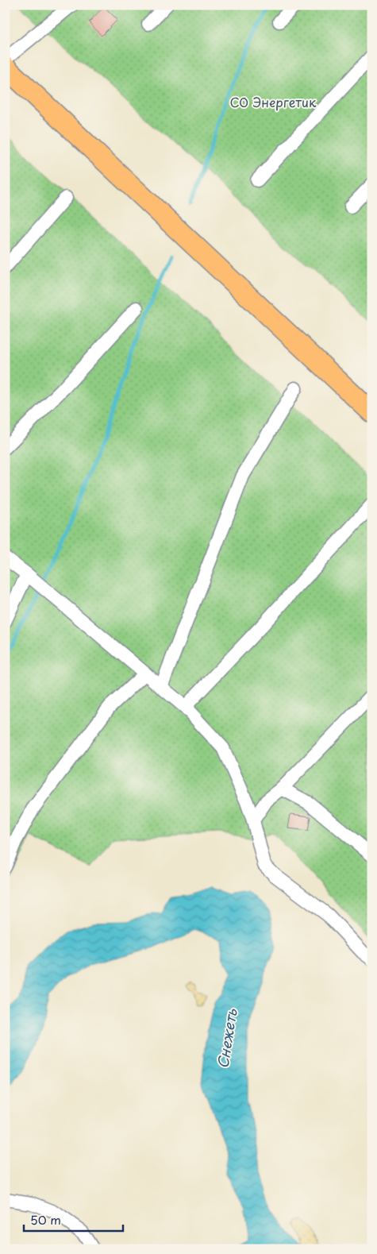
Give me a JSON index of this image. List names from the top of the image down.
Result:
{
  "water": ["Снежеть"],
  "parks": ["СО Энергетик"],
  "scale_bar": "50 m"
}
